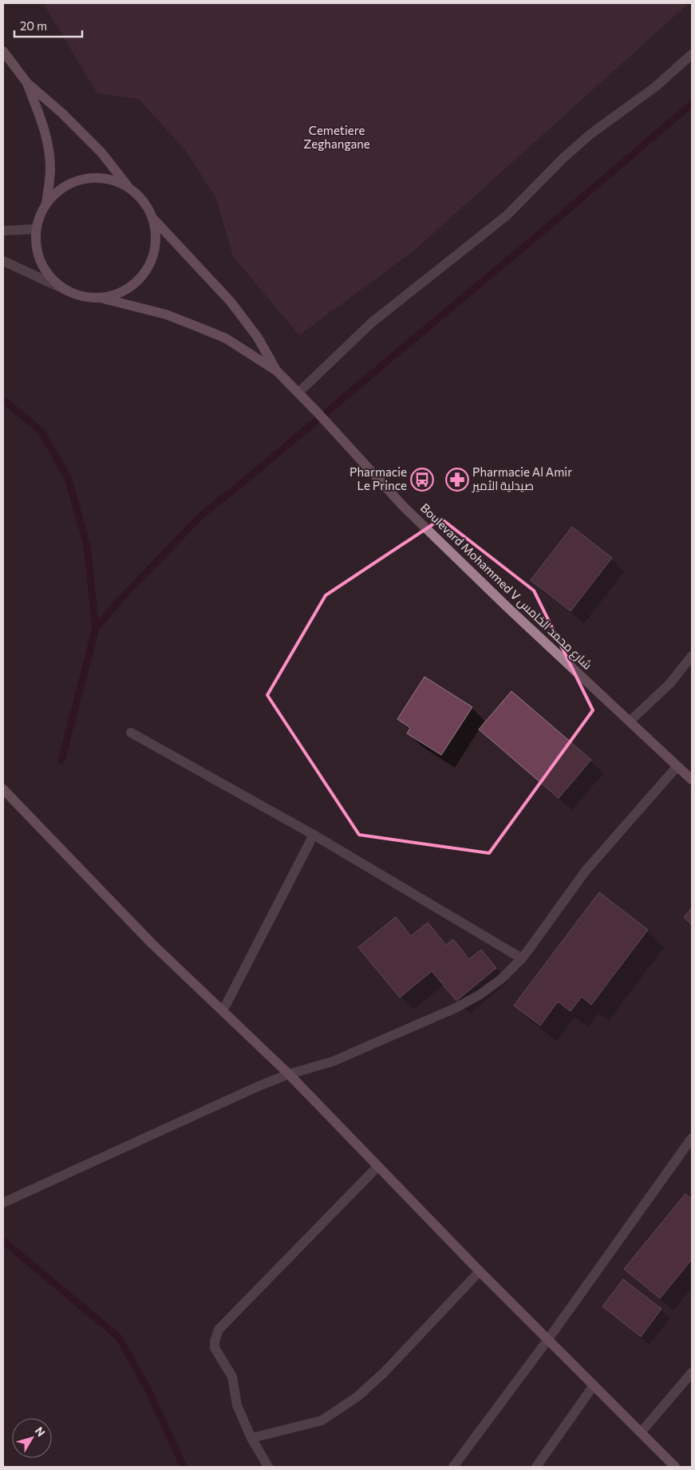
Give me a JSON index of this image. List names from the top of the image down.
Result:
{
  "streets": {
    "main road": ["Boulevard Mohammed V شارع محمد الخامس"]
  },
  "parks": ["Cemetiere Zeghangane"],
  "places": {
    "bus stop": ["Pharmacie Le Prince"],
    "pharmacy": ["Pharmacie Al Amir صيدلية الأمير"]
  },
  "scale_bar": "20 m",
  "north": "top right"
}
